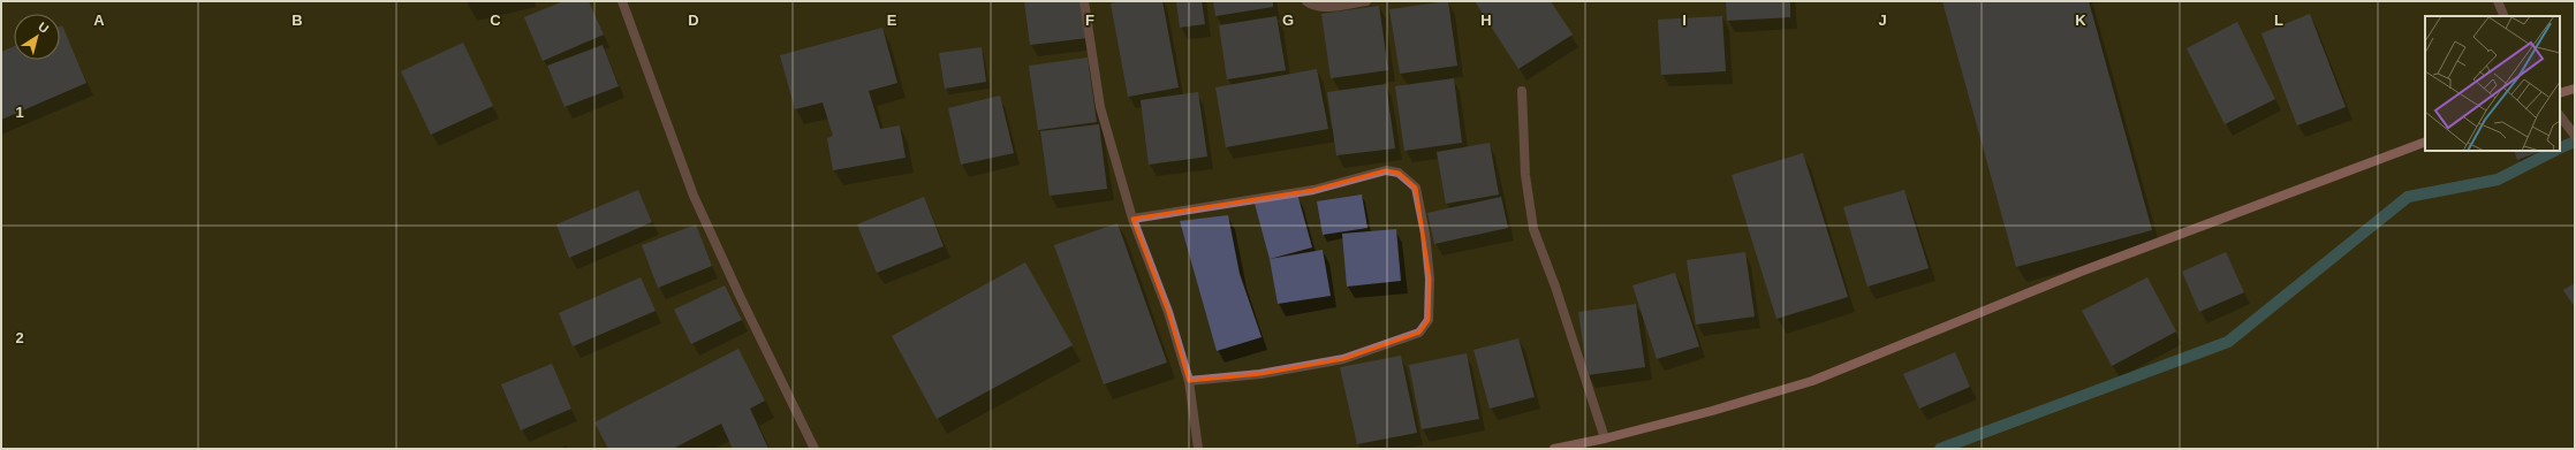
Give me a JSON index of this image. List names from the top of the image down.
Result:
{
  "north": "top right",
  "grid": {
    "columns": [
      "A",
      "B",
      "C",
      "D",
      "E",
      "F",
      "G",
      "H",
      "I",
      "J",
      "K",
      "L"
    ],
    "rows": ["1", "2"]
  }
}
